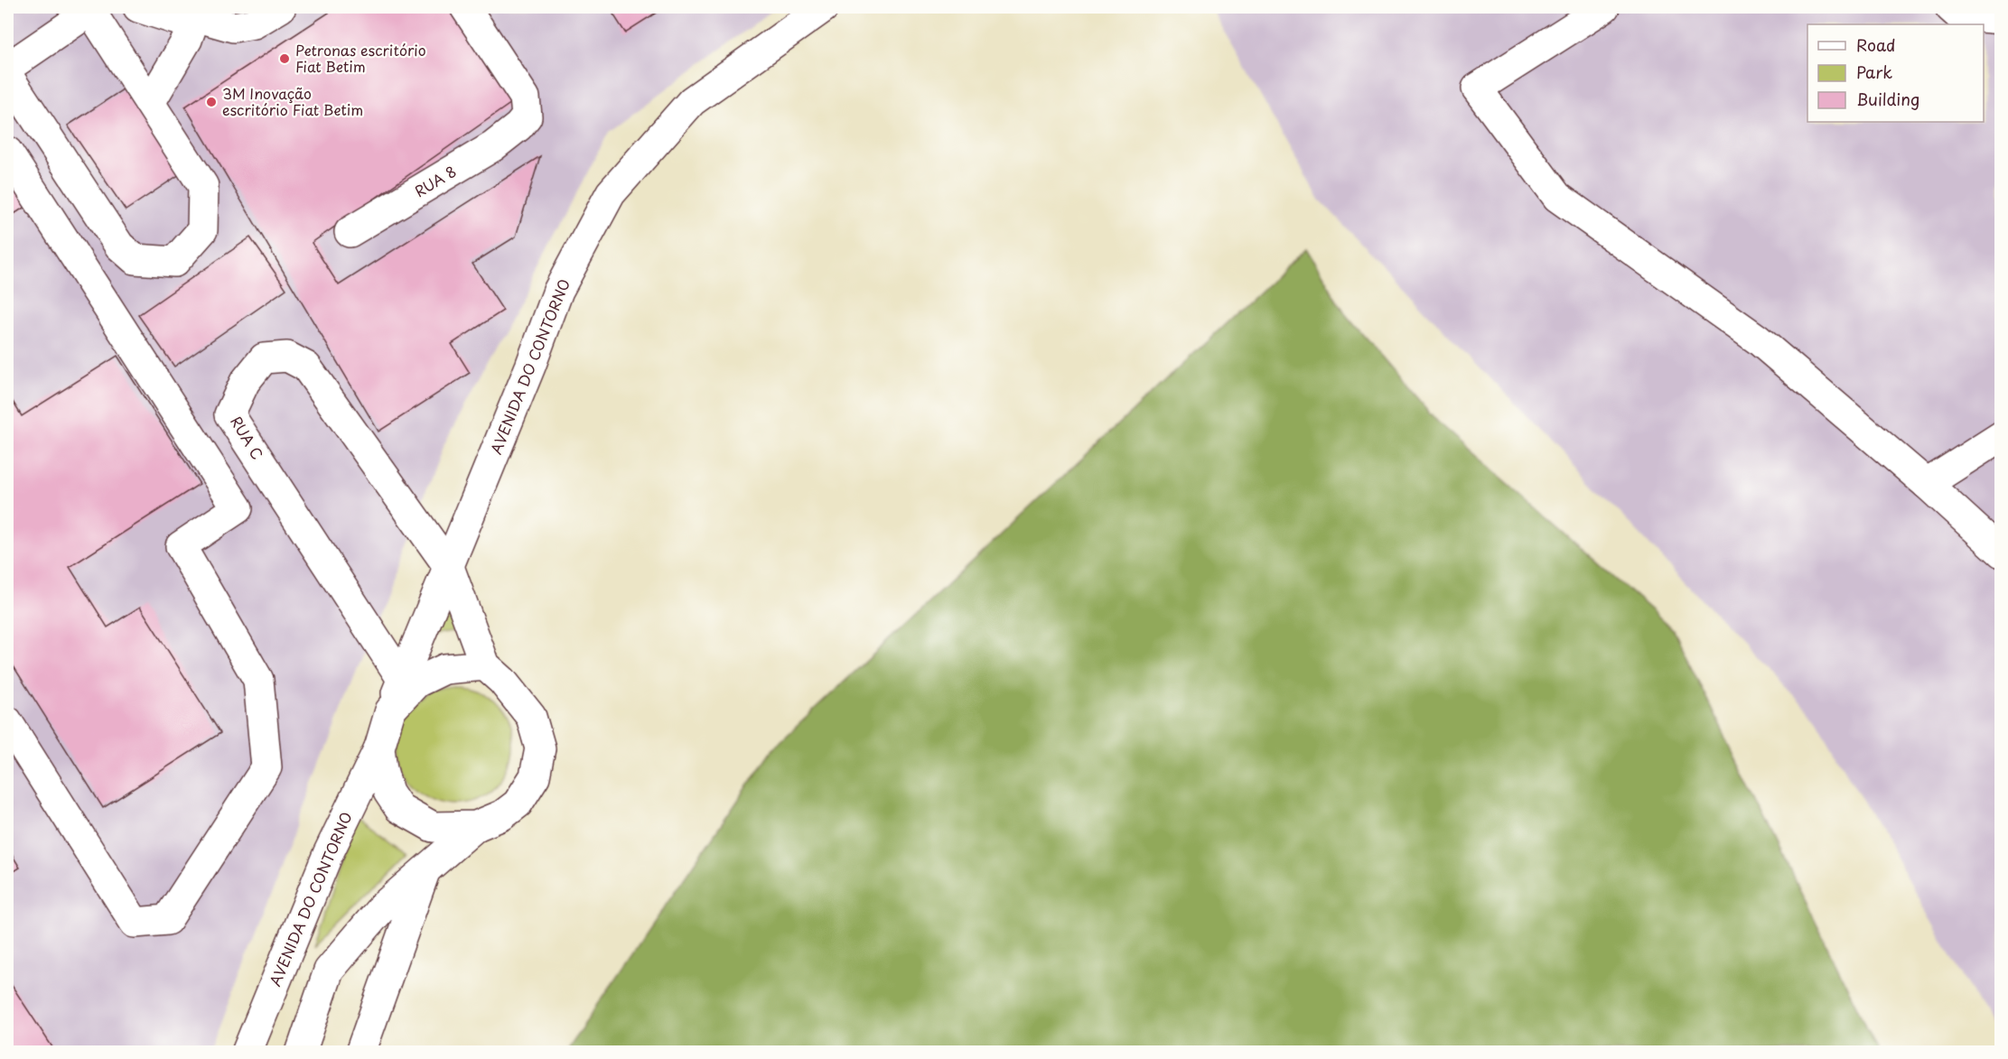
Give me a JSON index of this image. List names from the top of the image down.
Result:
{
  "streets": {
    "street": ["RUA 8", "AVENIDA DO CONTORNO", "RUA C"]
  },
  "crossings": [
    ["AVENIDA DO CONTORNO", "RUA C"]
  ],
  "places": ["Petronas escritório Fiat Betim", "3M Inovação escritório Fiat Betim"],
  "legend": ["Road", "Park", "Building"]
}
